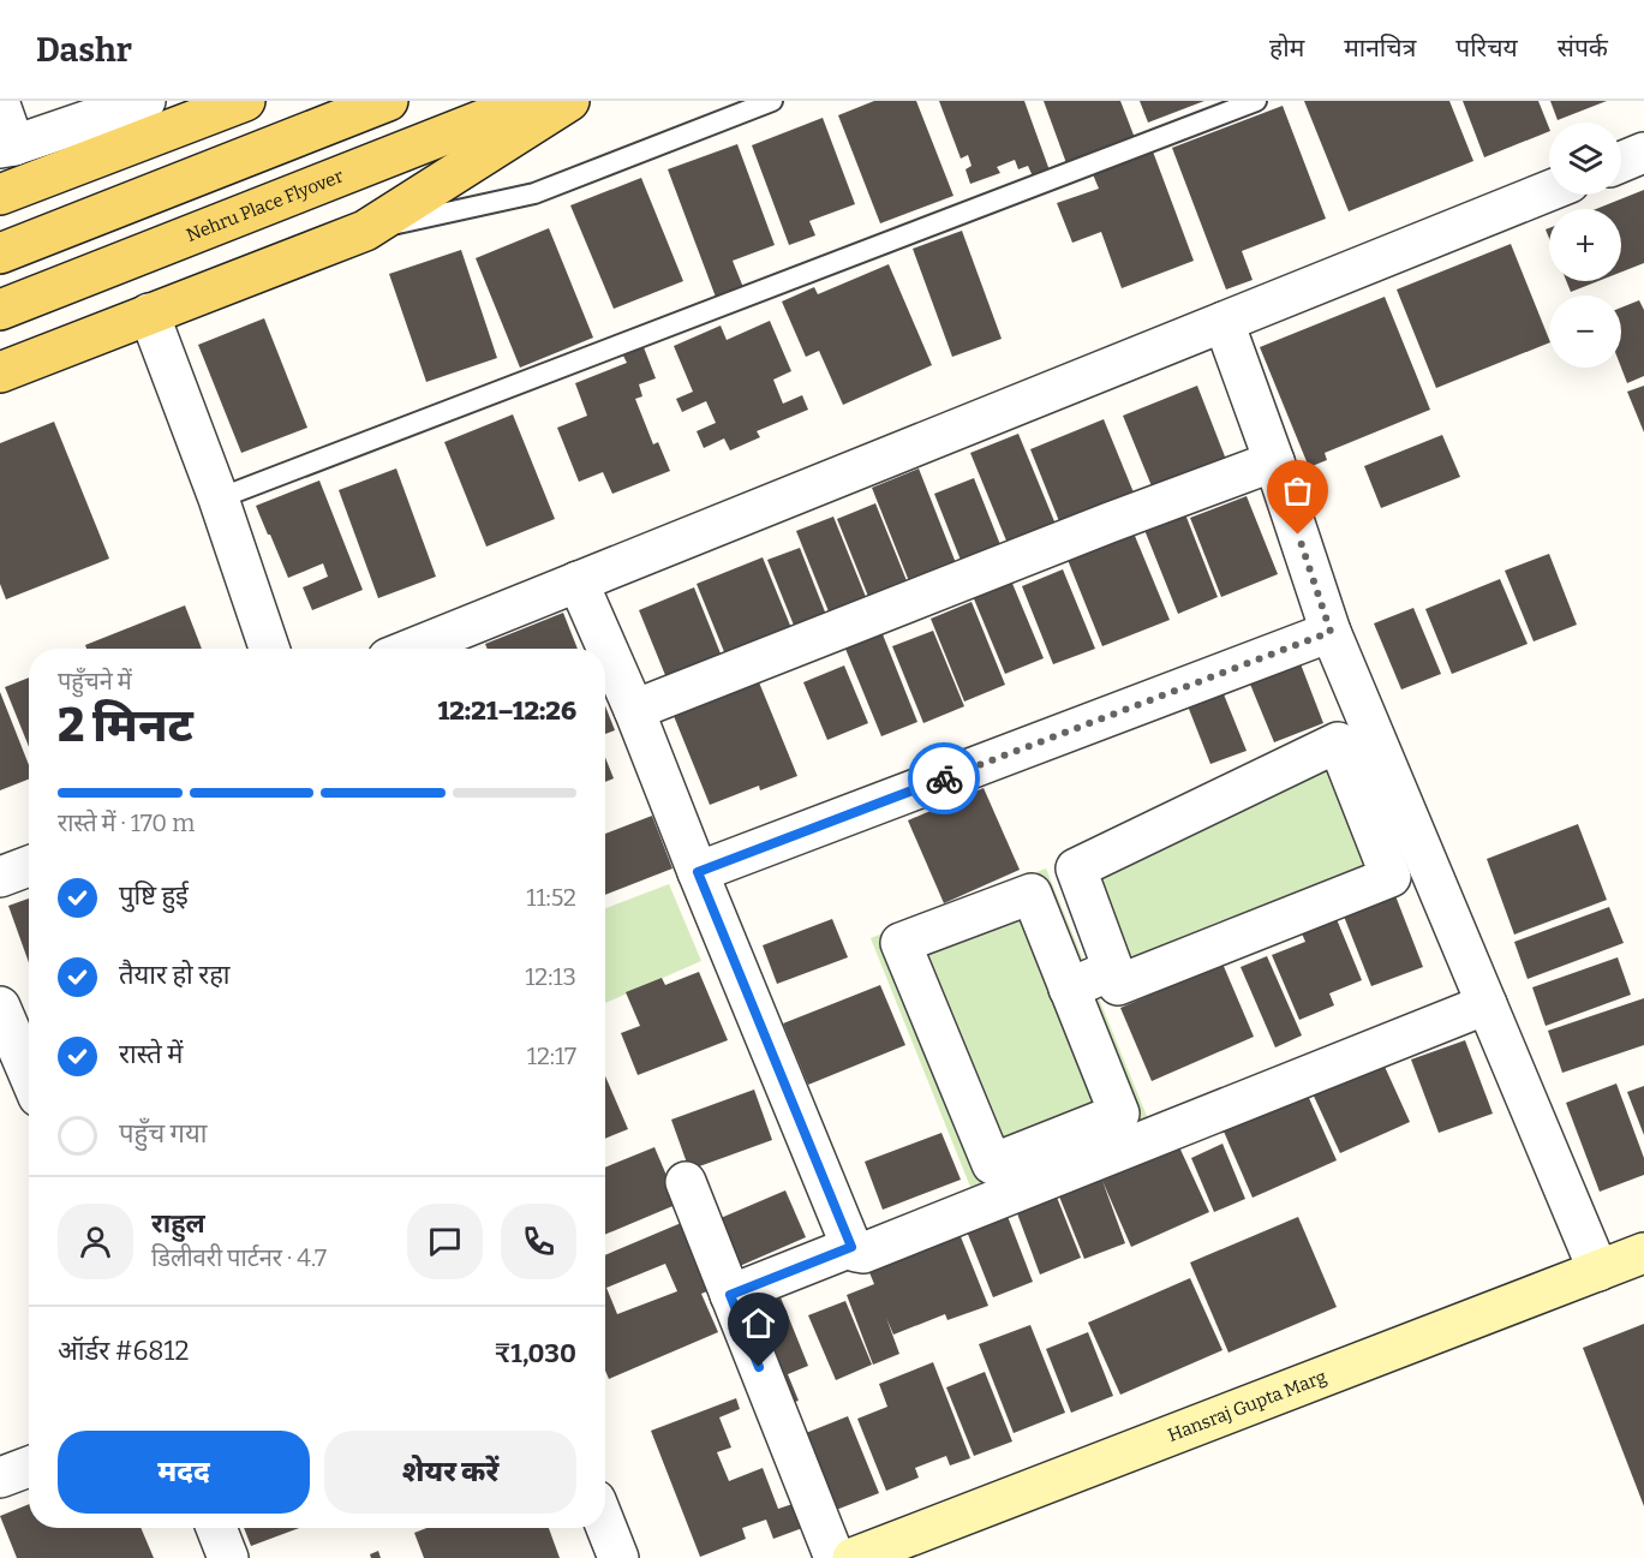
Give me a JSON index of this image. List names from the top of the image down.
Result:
{
  "streets": {
    "main road": ["Nehru Place Flyover"],
    "street": ["Hansraj Gupta Marg"]
  },
  "page": {
    "header": "Dashr",
    "nav": [
      "होम",
      "मानचित्र",
      "परिचय",
      "संपर्क"
    ],
    "map_buttons": ["+", "−"],
    "heading": ["2 मिनट", "पहुँचने में", "12:21–12:26"],
    "panel": [
      "राहुल",
      "डिलीवरी पार्टनर · 4.7",
      "ऑर्डर #6812",
      "₹1,030"
    ],
    "bar": "रास्ते में · 170 m",
    "list": [
      ["पुष्टि हुई", "11:52"],
      ["तैयार हो रहा", "12:13"],
      ["रास्ते में", "12:17"],
      "पहुँच गया"
    ],
    "buttons": ["मदद", "शेयर करें"]
  }
}
